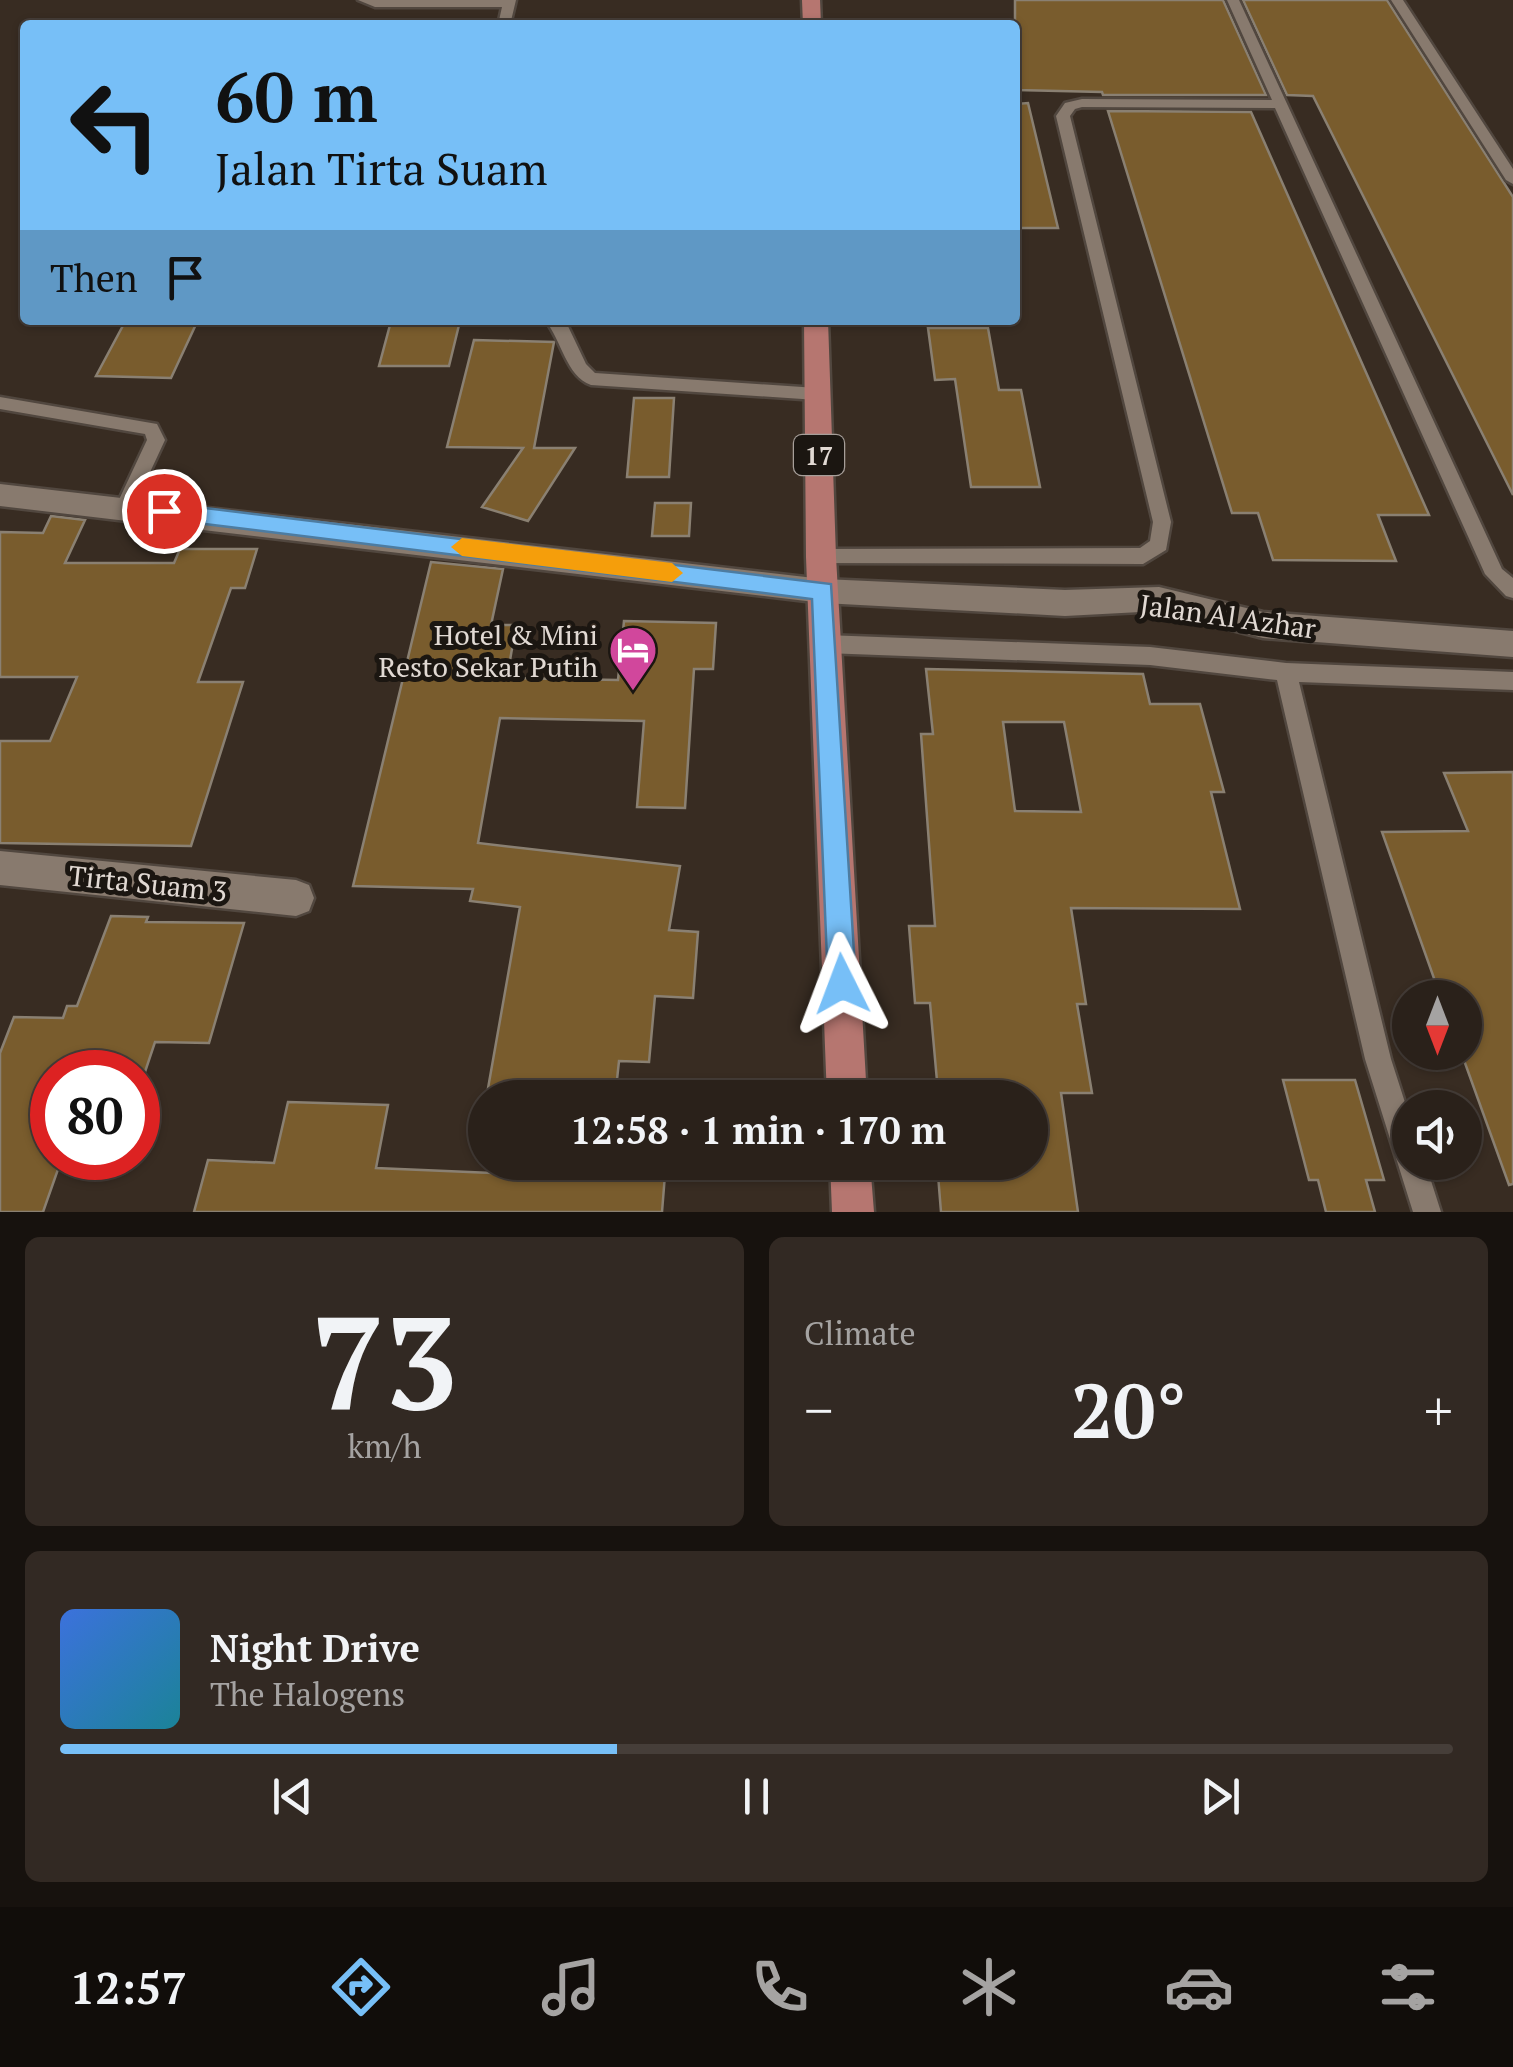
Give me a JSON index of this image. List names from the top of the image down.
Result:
{
  "streets": {
    "highway": ["17"],
    "street": ["Jalan Al Azhar", "Tirta Suam 3"]
  },
  "crossings": [
    ["17", "Jalan Al Azhar"]
  ],
  "places": {
    "hotel": ["Hotel & Mini Resto Sekar Putih"]
  },
  "north": "bottom",
  "page": {
    "turn": ["60 m", "Jalan Tirta Suam"],
    "then": "Then",
    "limit": "80",
    "trip": "12:58 · 1 min · 170 m",
    "tile": [
      ["73", "km/h"],
      "Climate"
    ],
    "heat": ["−", "20°", "+"],
    "song": ["Night Drive", "The Halogens"],
    "tabs": "12:57"
  }
}
